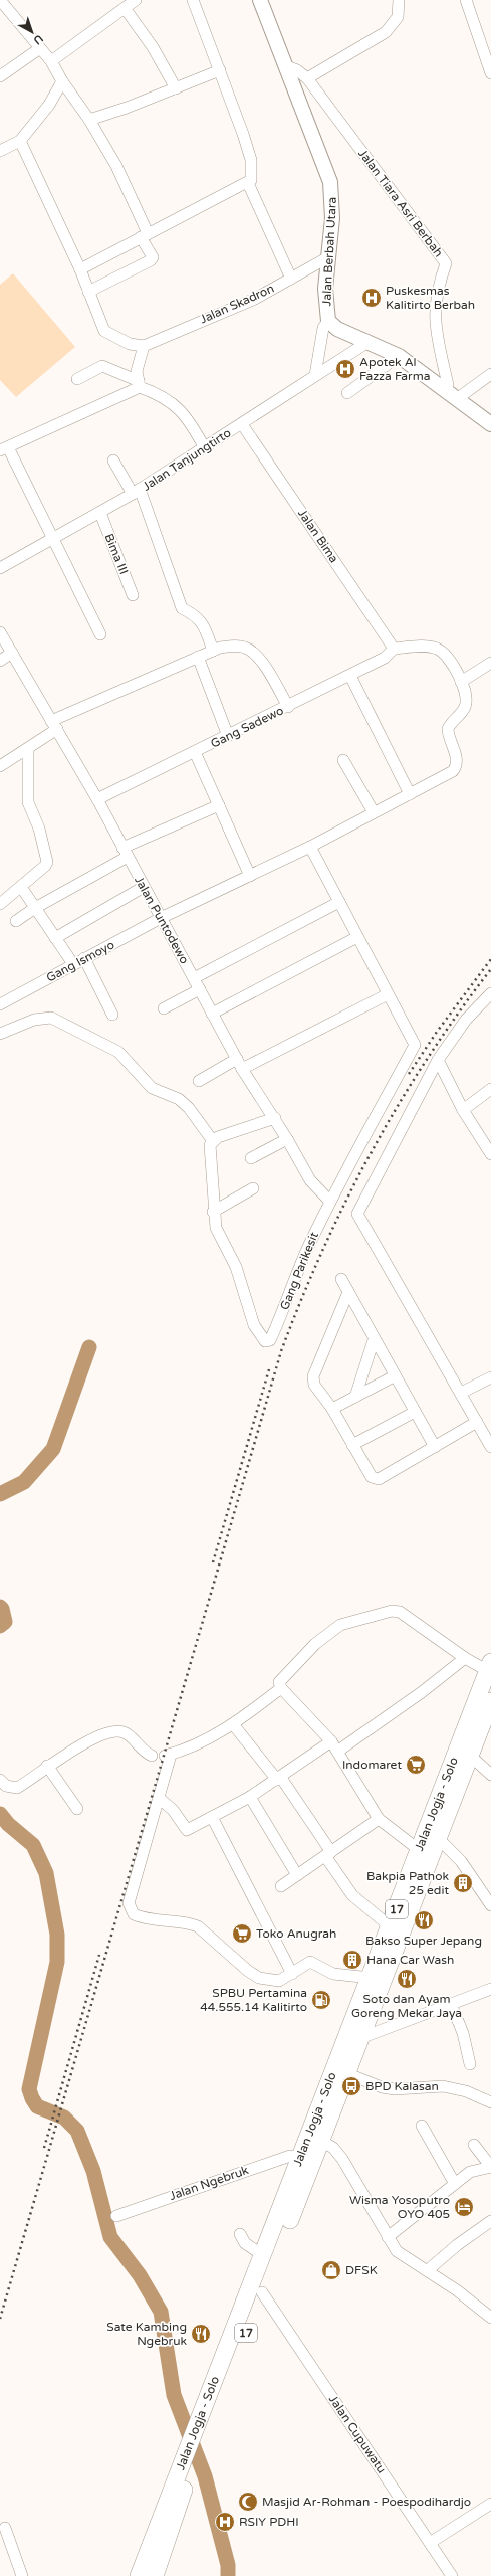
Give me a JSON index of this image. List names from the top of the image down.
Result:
{
  "streets": {
    "highway": ["Jalan Jogja - Solo", "17"],
    "main road": ["Jalan Berbah Utara"],
    "street": [
      "Jalan Tiara Asri Berbah",
      "Jalan Skadron",
      "Jalan Tanjungtirto",
      "Jalan Bima",
      "Bima III",
      "Gang Sadewo",
      "Jalan Puntodewo",
      "Gang Ismoyo",
      "Gang Parikesit",
      "Jalan Ngebruk",
      "Jalan Cupuwatu"
    ]
  },
  "crossings": [
    ["Jalan Tiara Asri Berbah", "Jalan Berbah Utara"],
    ["Jalan Berbah Utara", "Jalan Skadron"],
    ["Jalan Berbah Utara", "Jalan Tanjungtirto"],
    ["Jalan Tanjungtirto", "Jalan Bima"],
    ["Jalan Tanjungtirto", "Bima III"],
    ["Jalan Bima", "Gang Sadewo"],
    ["Gang Sadewo", "Jalan Puntodewo"],
    ["Jalan Puntodewo", "Gang Ismoyo"],
    ["Jalan Puntodewo", "Gang Parikesit"],
    ["Jalan Jogja - Solo", "Jalan Ngebruk"],
    ["Jalan Jogja - Solo", "Jalan Cupuwatu"]
  ],
  "places": {
    "hospital": ["Puskesmas Kalitirto Berbah", "Apotek Al Fazza Farma", "RSIY PDHI"],
    "supermarket": ["Indomaret", "Toko Anugrah"],
    "building": ["Bakpia Pathok 25 edit", "Hana Car Wash"],
    "restaurant": ["Bakso Super Jepang", "Soto dan Ayam Goreng Mekar Jaya", "Sate Kambing Ngebruk"],
    "fuel station": ["SPBU Pertamina 44.555.14 Kalitirto"],
    "bus stop": ["BPD Kalasan"],
    "hotel": ["Wisma Yosoputro OYO 405"],
    "shop": ["DFSK"],
    "mosque": ["Masjid Ar-Rohman - Poespodihardjo"]
  },
  "north": "bottom right"
}
